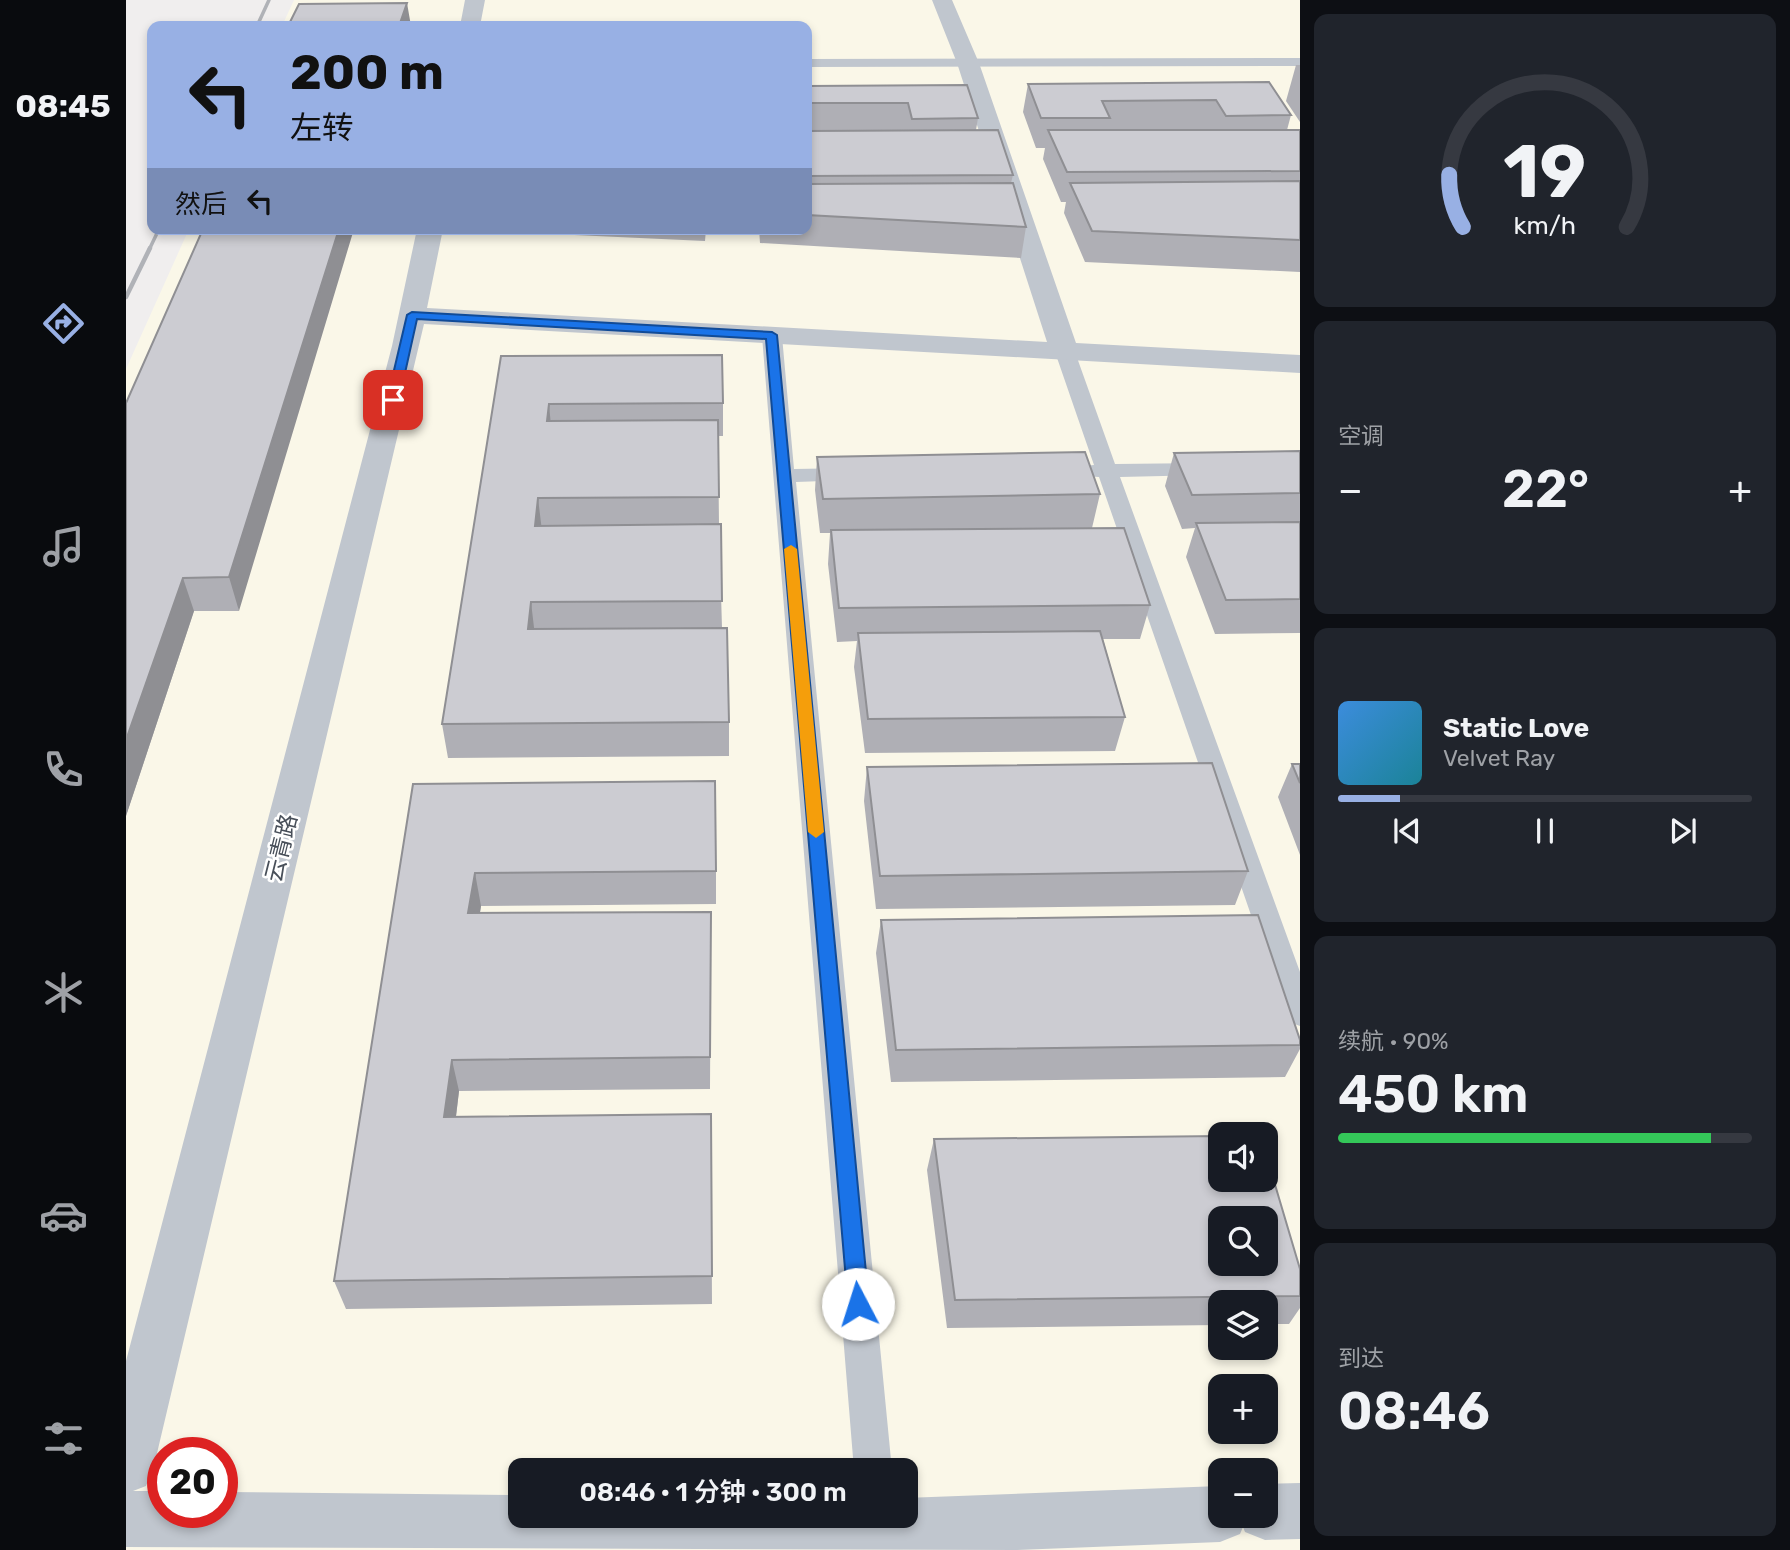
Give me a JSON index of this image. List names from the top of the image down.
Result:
{
  "streets": {
    "street": ["云青路"]
  },
  "page": {
    "tabs": "08:45",
    "turn": ["200 m", "左转"],
    "then": "然后",
    "tile": [
      "空调",
      ["续航 · 90%", "450 km"],
      ["到达", "08:46"]
    ],
    "heat": ["−", "22°", "+"],
    "song": ["Static Love", "Velvet Ray"],
    "map_buttons": ["+", "−"],
    "limit": "20",
    "trip": "08:46 · 1 分钟 · 300 m",
    "gauge": ["19", "km/h"]
  }
}
